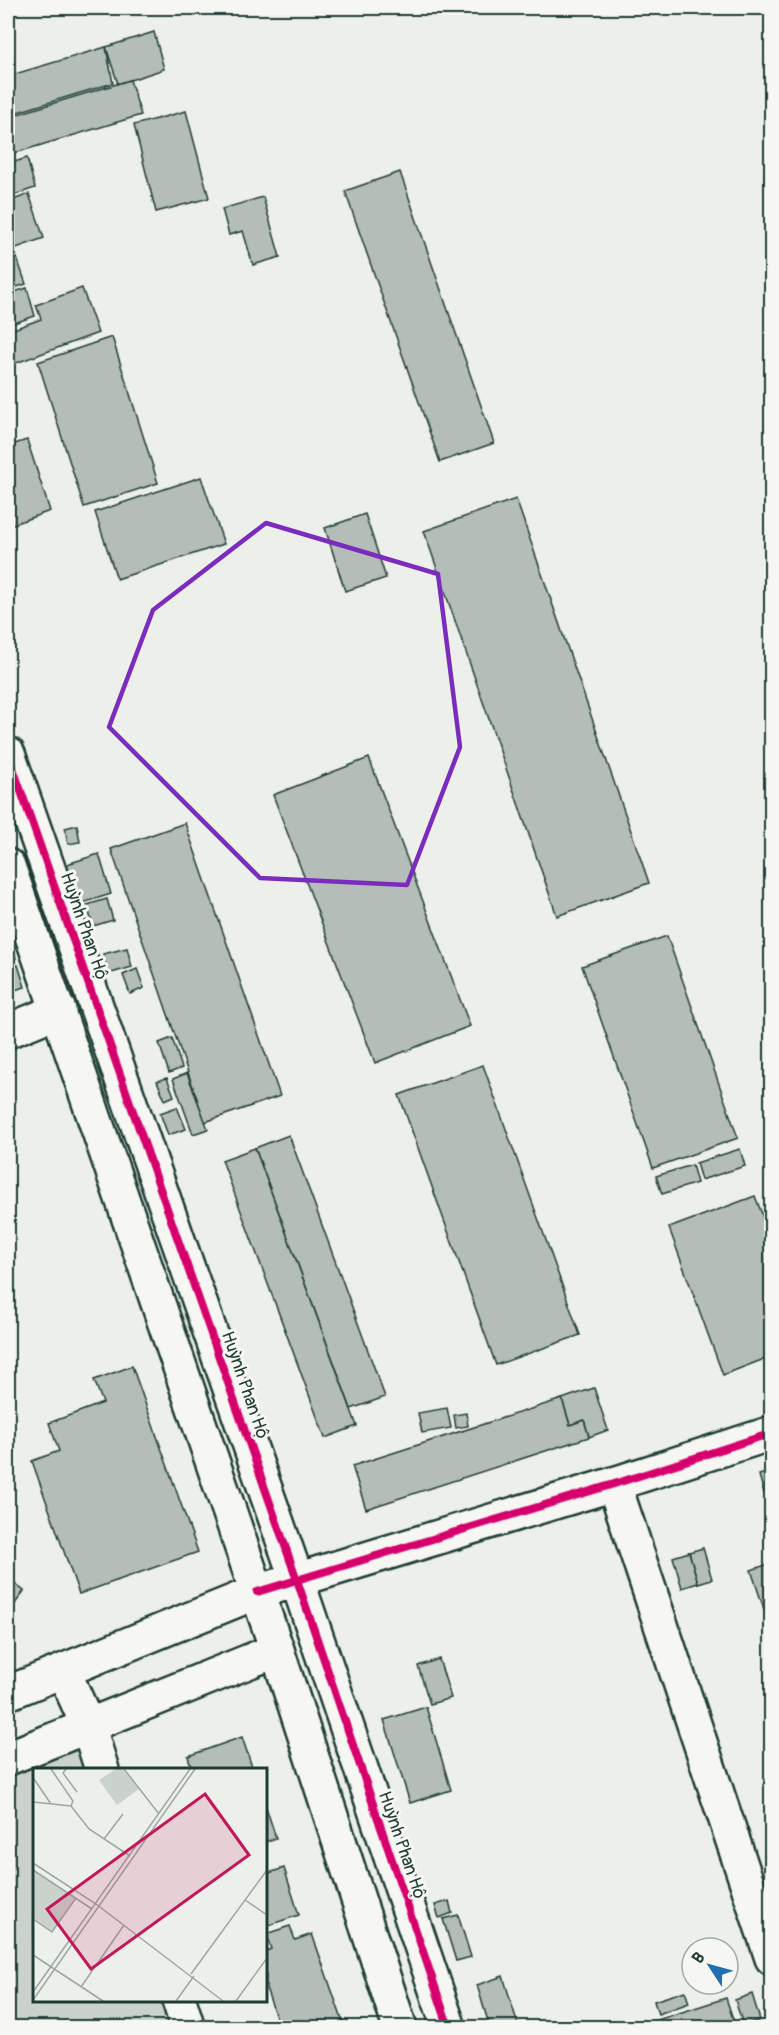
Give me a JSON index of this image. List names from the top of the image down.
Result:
{
  "streets": {
    "street": ["Huỳnh Phan Hộ"]
  },
  "north": "top left"
}
